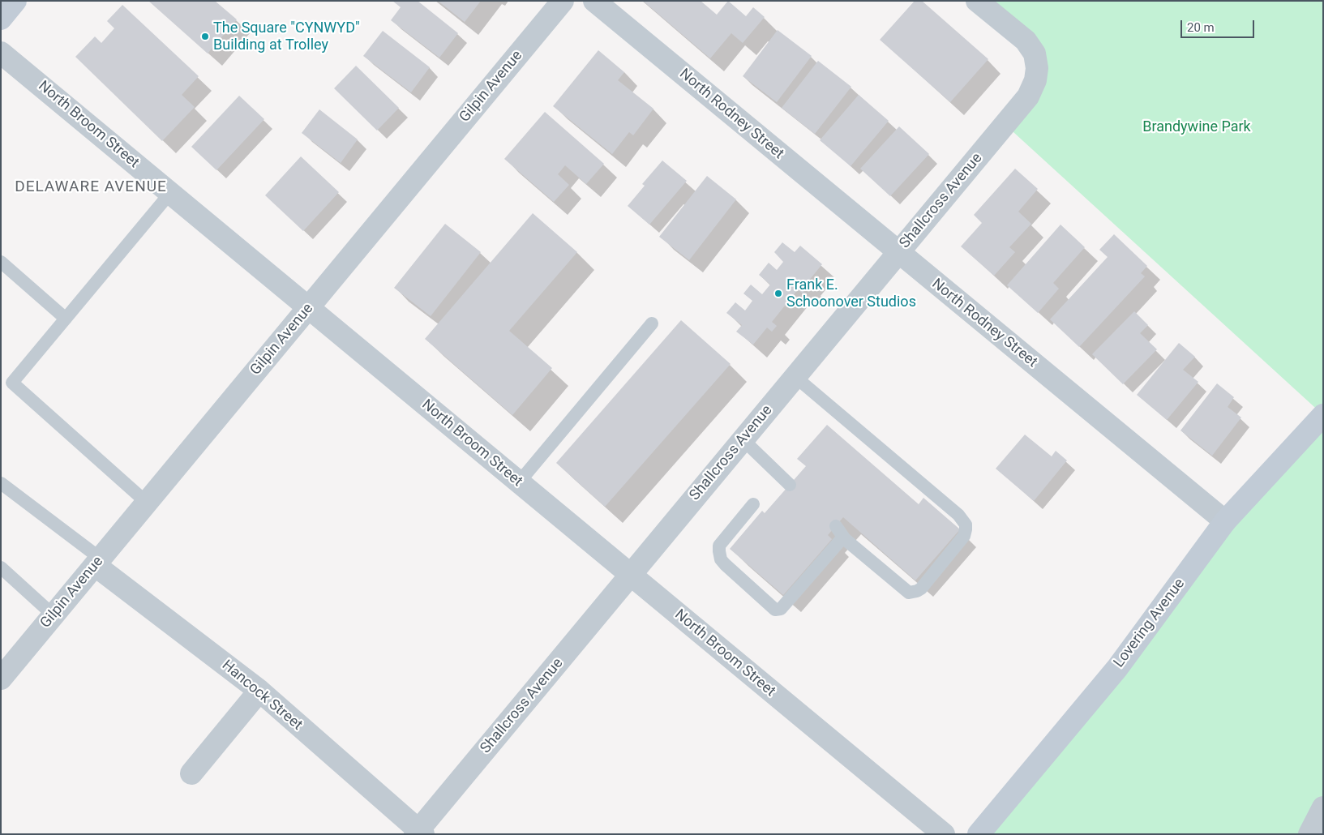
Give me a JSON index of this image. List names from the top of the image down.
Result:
{
  "streets": {
    "street": [
      "Gilpin Avenue",
      "North Rodney Street",
      "North Broom Street",
      "Shallcross Avenue",
      "Lovering Avenue",
      "Hancock Street"
    ]
  },
  "crossings": [
    ["Gilpin Avenue", "North Broom Street"],
    ["Gilpin Avenue", "Hancock Street"],
    ["North Rodney Street", "Shallcross Avenue"],
    ["North Rodney Street", "Lovering Avenue"],
    ["North Broom Street", "Shallcross Avenue"],
    ["Shallcross Avenue", "Hancock Street"]
  ],
  "districts": ["DELAWARE AVENUE"],
  "parks": ["Brandywine Park"],
  "places": ["The Square \"CYNWYD\" Building at Trolley", "Frank E. Schoonover Studios"],
  "scale_bar": "20 m"
}
